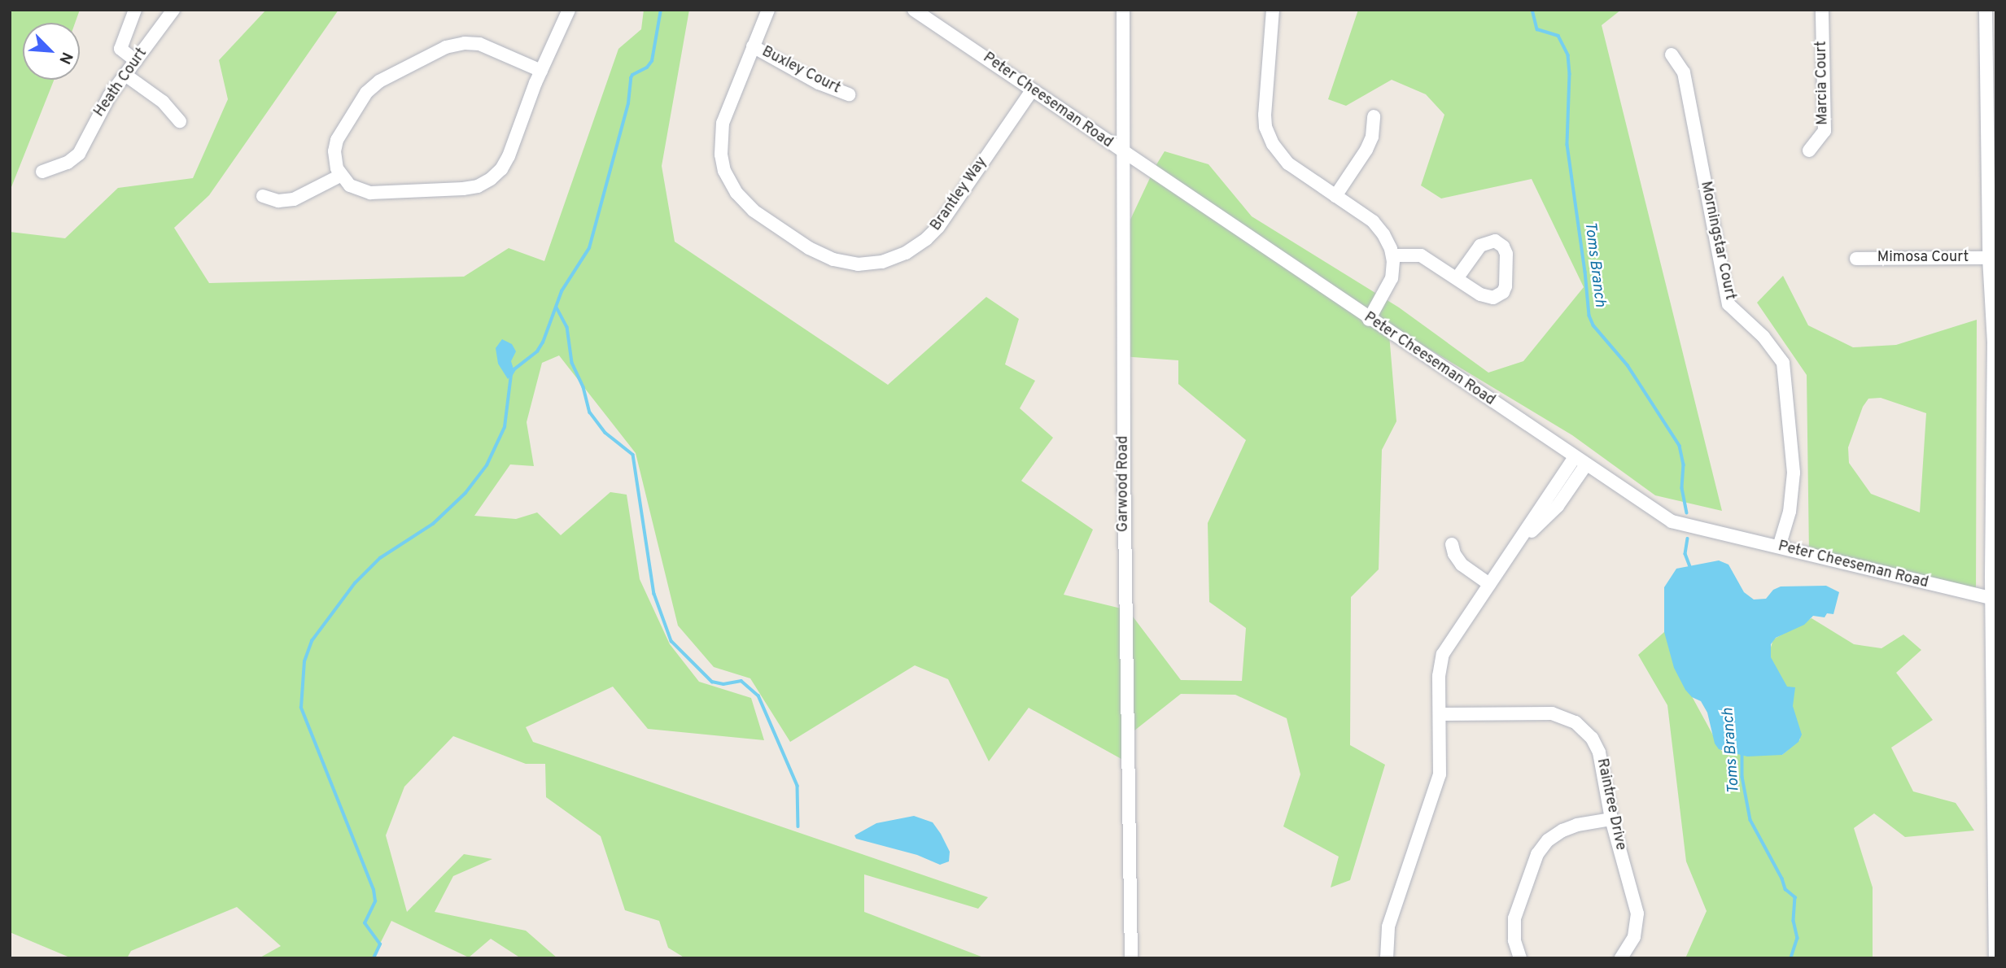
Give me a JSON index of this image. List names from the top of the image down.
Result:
{
  "streets": {
    "street": [
      "Buxley Court",
      "Heath Court",
      "Marcia Court",
      "Peter Cheeseman Road",
      "Brantley Way",
      "Morningstar Court",
      "Mimosa Court",
      "Garwood Road",
      "Raintree Drive"
    ]
  },
  "crossings": [
    ["Buxley Court", "Brantley Way"],
    ["Peter Cheeseman Road", "Brantley Way"],
    ["Peter Cheeseman Road", "Morningstar Court"],
    ["Peter Cheeseman Road", "Garwood Road"]
  ],
  "water": ["Toms Branch"],
  "north": "bottom right"
}
